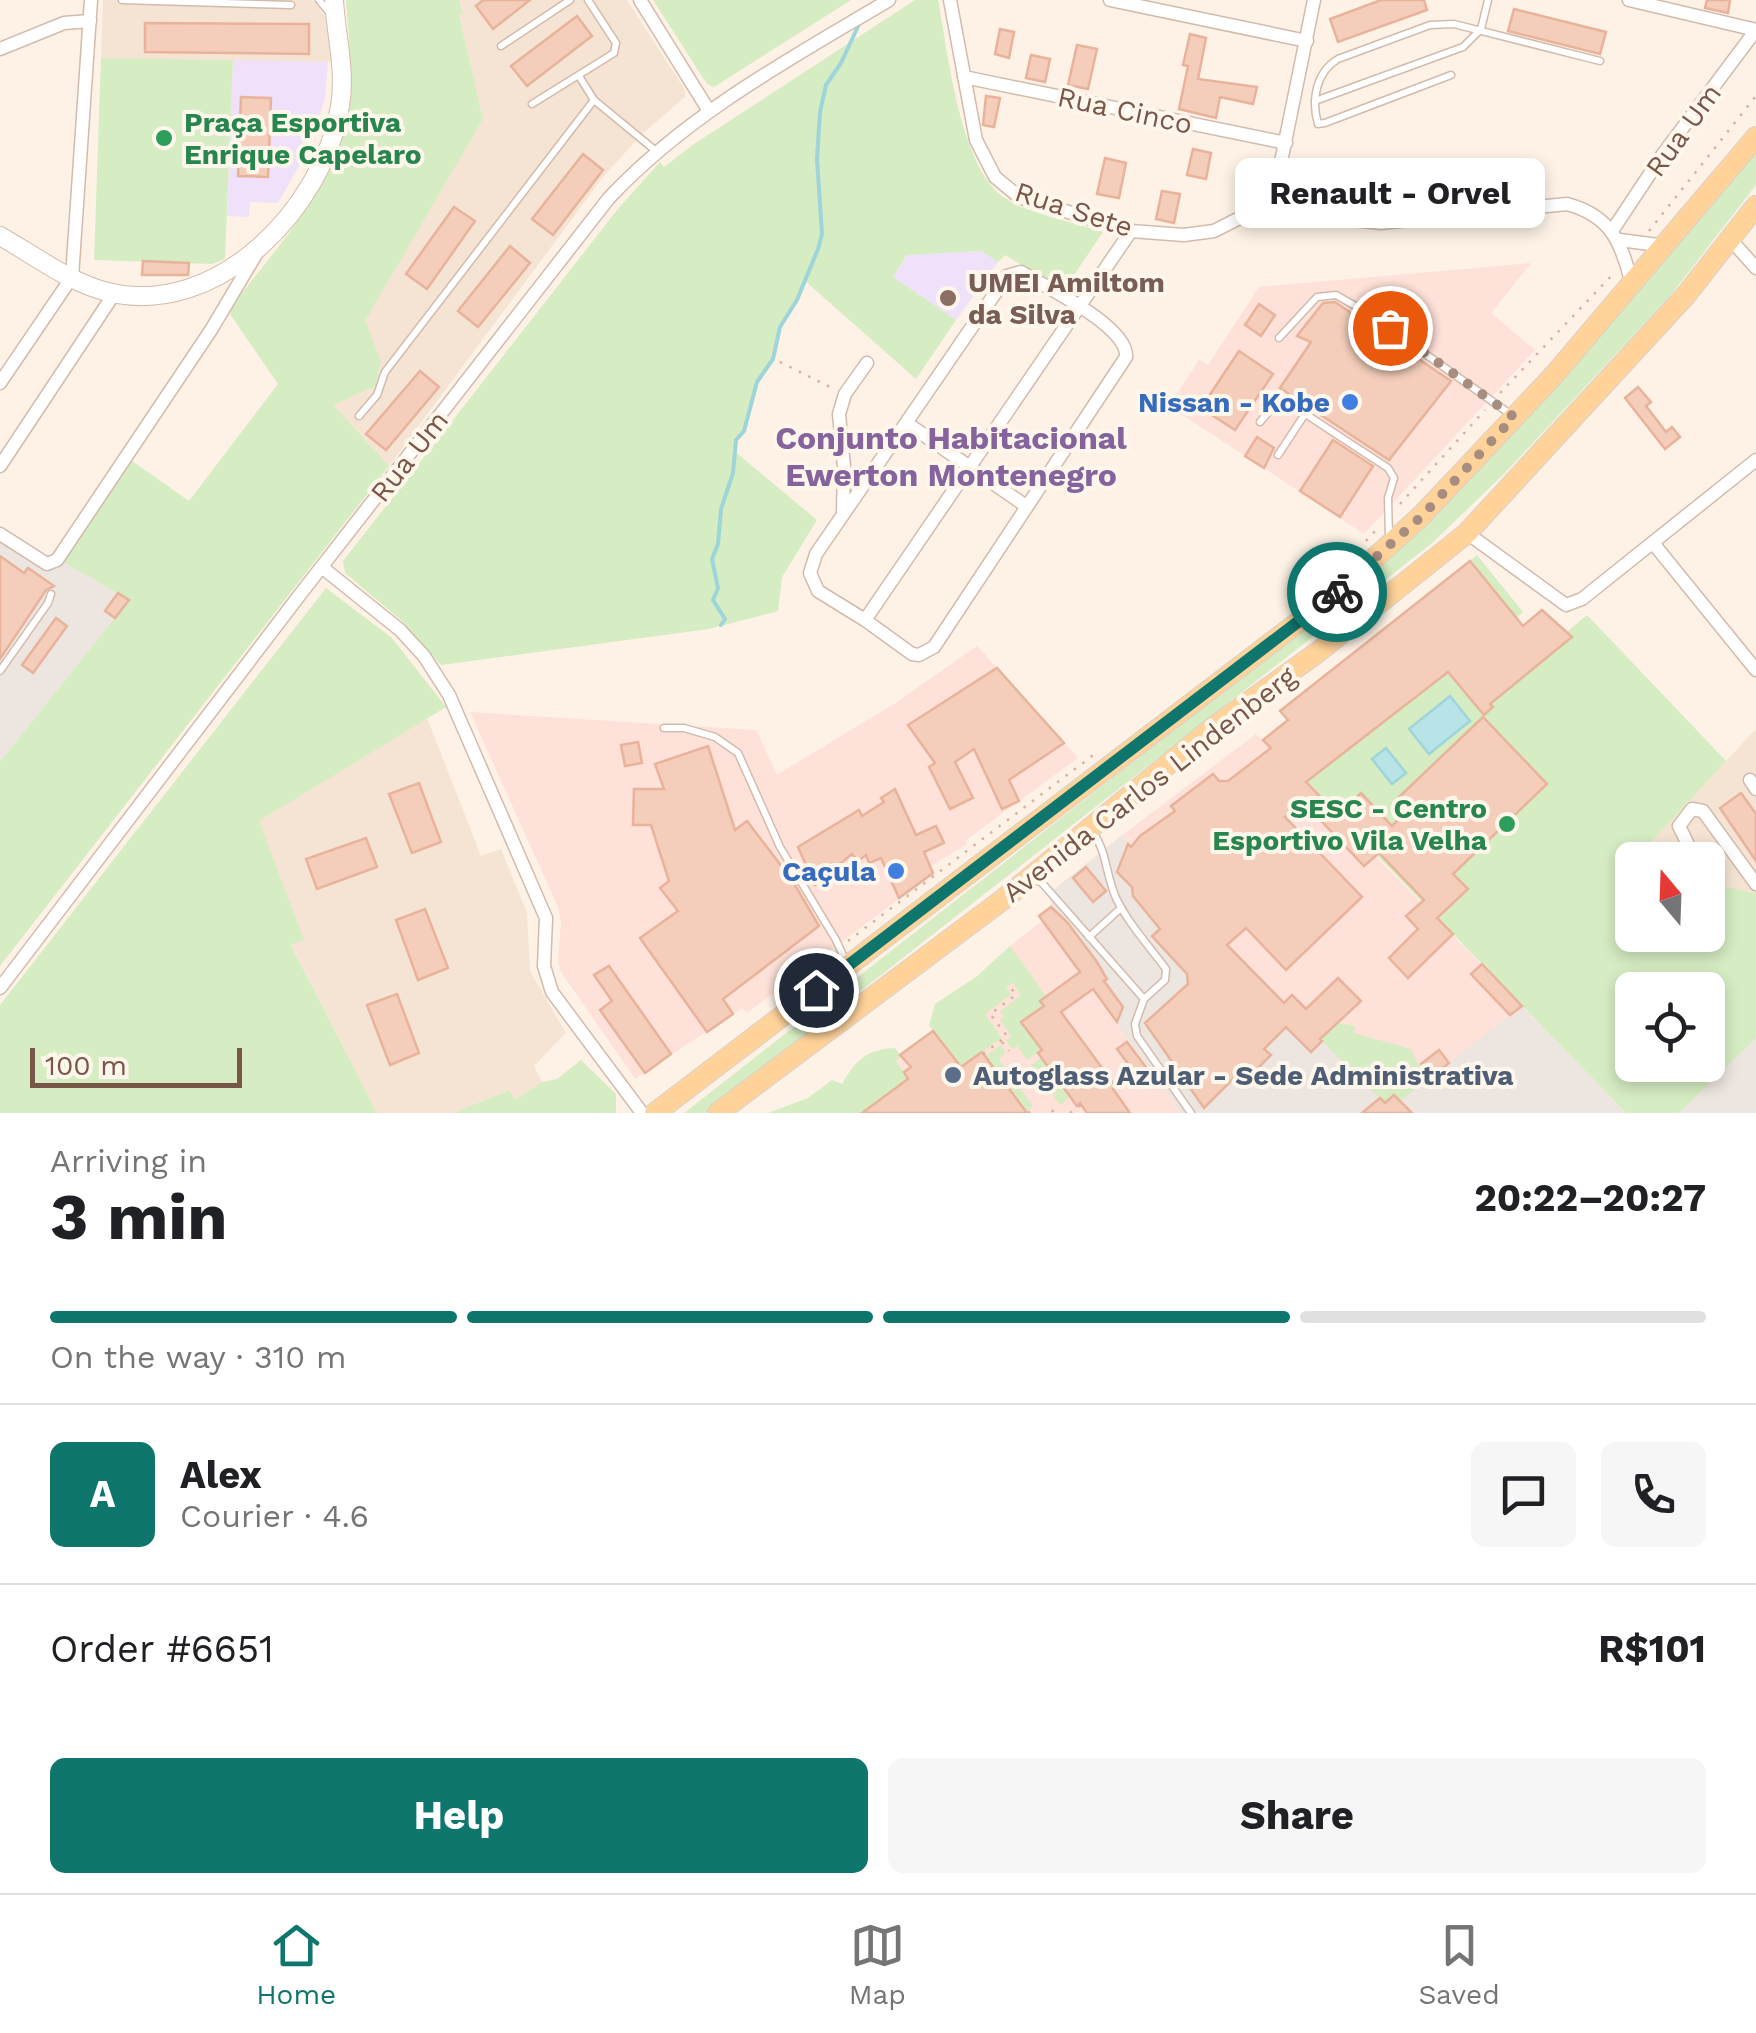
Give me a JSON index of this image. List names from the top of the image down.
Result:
{
  "streets": {
    "main road": ["Avenida Carlos Lindenberg"],
    "street": ["Rua Cinco", "Rua Um", "Rua Sete"]
  },
  "crossings": [
    ["Rua Cinco", "Rua Sete"]
  ],
  "districts": ["Conjunto Habitacional Ewerton Montenegro"],
  "places": [
    "Praça Esportiva Enrique Capelaro",
    "UMEI Amiltom da Silva",
    "Renault - Orvel",
    "Nissan - Kobe",
    "SESC - Centro Esportivo Vila Velha",
    "Caçula",
    "Autoglass Azular - Sede Administrativa"
  ],
  "scale_bar": "100 m",
  "north": "top",
  "page": {
    "bubble": "Renault - Orvel",
    "scale": "100 m",
    "heading": ["3 min", "Arriving in", "20:22–20:27"],
    "panel": [
      "Alex",
      "Courier · 4.6",
      "Order #6651",
      "R$101"
    ],
    "bar": "On the way · 310 m",
    "round": "A",
    "buttons": ["Help", "Share"],
    "tabs": ["Home", "Map", "Saved"]
  }
}
